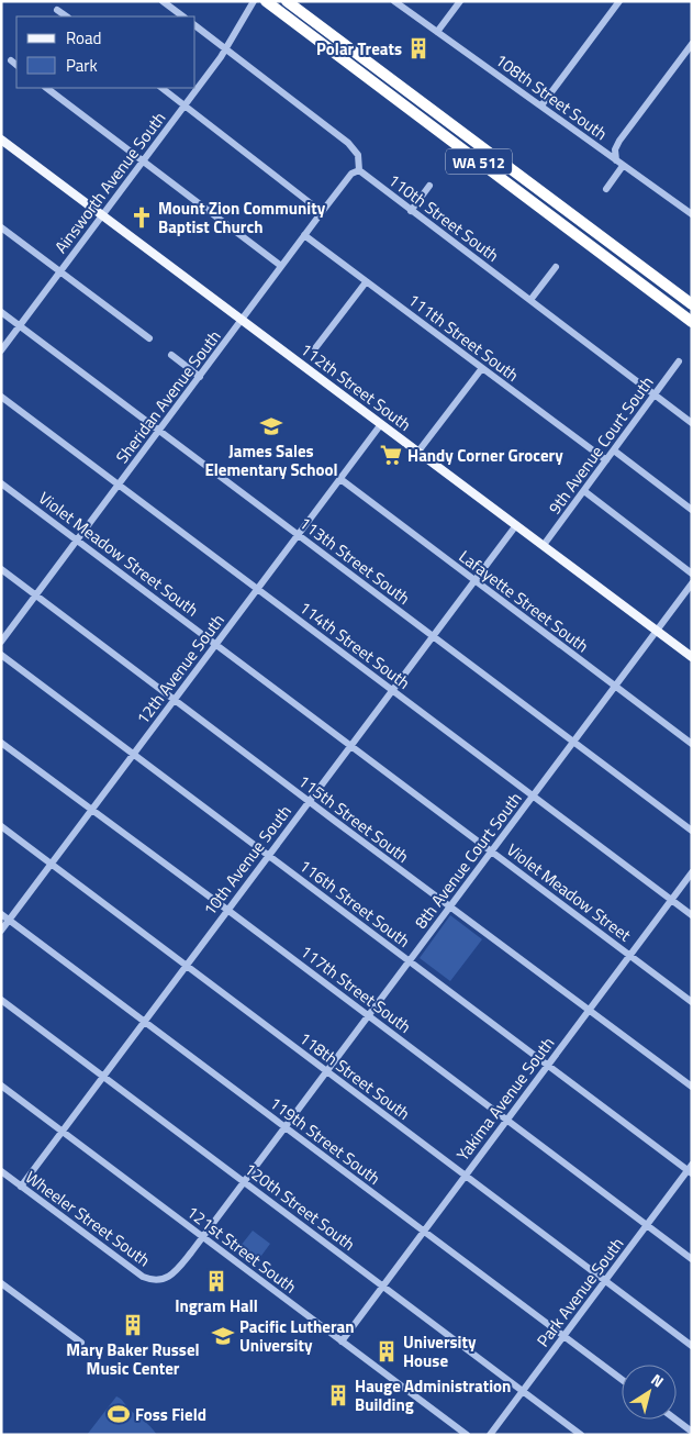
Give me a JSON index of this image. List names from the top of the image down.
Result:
{
  "streets": {
    "highway": ["WA 512"],
    "main road": ["112th Street South"],
    "street": [
      "108th Street South",
      "Ainsworth Avenue South",
      "110th Street South",
      "111th Street South",
      "Sheridan Avenue South",
      "9th Avenue Court South",
      "Violet Meadow Street South",
      "113th Street South",
      "Lafayette Street South",
      "114th Street South",
      "12th Avenue South",
      "115th Street South",
      "10th Avenue South",
      "8th Avenue Court South",
      "Violet Meadow Street",
      "116th Street South",
      "117th Street South",
      "118th Street South",
      "Yakima Avenue South",
      "119th Street South",
      "120th Street South",
      "Wheeler Street South",
      "121st Street South",
      "Park Avenue South"
    ]
  },
  "crossings": [
    ["Ainsworth Avenue South", "112th Street South"],
    ["Ainsworth Avenue South", "113th Street South"],
    ["110th Street South", "Sheridan Avenue South"],
    ["110th Street South", "9th Avenue Court South"],
    ["111th Street South", "Sheridan Avenue South"],
    ["111th Street South", "9th Avenue Court South"],
    ["112th Street South", "Sheridan Avenue South"],
    ["112th Street South", "9th Avenue Court South"],
    ["112th Street South", "12th Avenue South"],
    ["112th Street South", "10th Avenue South"],
    ["112th Street South", "8th Avenue Court South"],
    ["Sheridan Avenue South", "Violet Meadow Street South"],
    ["Sheridan Avenue South", "113th Street South"],
    ["Sheridan Avenue South", "114th Street South"],
    ["Sheridan Avenue South", "115th Street South"],
    ["Violet Meadow Street South", "12th Avenue South"],
    ["Violet Meadow Street South", "10th Avenue South"],
    ["Violet Meadow Street South", "Violet Meadow Street"],
    ["113th Street South", "12th Avenue South"],
    ["113th Street South", "10th Avenue South"],
    ["113th Street South", "8th Avenue Court South"],
    ["Lafayette Street South", "12th Avenue South"],
    ["Lafayette Street South", "10th Avenue South"],
    ["Lafayette Street South", "8th Avenue Court South"],
    ["114th Street South", "12th Avenue South"],
    ["114th Street South", "10th Avenue South"],
    ["114th Street South", "8th Avenue Court South"],
    ["114th Street South", "Yakima Avenue South"],
    ["12th Avenue South", "115th Street South"],
    ["12th Avenue South", "116th Street South"],
    ["12th Avenue South", "117th Street South"],
    ["12th Avenue South", "118th Street South"],
    ["12th Avenue South", "119th Street South"],
    ["115th Street South", "10th Avenue South"],
    ["115th Street South", "8th Avenue Court South"],
    ["115th Street South", "Yakima Avenue South"],
    ["10th Avenue South", "Violet Meadow Street"],
    ["10th Avenue South", "116th Street South"],
    ["10th Avenue South", "117th Street South"],
    ["10th Avenue South", "118th Street South"],
    ["10th Avenue South", "119th Street South"],
    ["10th Avenue South", "120th Street South"],
    ["10th Avenue South", "Wheeler Street South"],
    ["10th Avenue South", "121st Street South"],
    ["8th Avenue Court South", "Violet Meadow Street"],
    ["8th Avenue Court South", "116th Street South"],
    ["8th Avenue Court South", "117th Street South"],
    ["8th Avenue Court South", "118th Street South"],
    ["8th Avenue Court South", "119th Street South"],
    ["8th Avenue Court South", "120th Street South"],
    ["8th Avenue Court South", "Wheeler Street South"],
    ["8th Avenue Court South", "121st Street South"],
    ["Violet Meadow Street", "Yakima Avenue South"],
    ["116th Street South", "Yakima Avenue South"],
    ["116th Street South", "Park Avenue South"],
    ["117th Street South", "Yakima Avenue South"],
    ["117th Street South", "Park Avenue South"],
    ["118th Street South", "Yakima Avenue South"],
    ["118th Street South", "Park Avenue South"],
    ["Yakima Avenue South", "119th Street South"],
    ["Yakima Avenue South", "120th Street South"],
    ["Yakima Avenue South", "121st Street South"],
    ["119th Street South", "Park Avenue South"],
    ["120th Street South", "Park Avenue South"]
  ],
  "places": {
    "building": [
      "Polar Treats",
      "Ingram Hall",
      "Mary Baker Russel Music Center",
      "University House",
      "Hauge Administration Building"
    ],
    "church": ["Mount Zion Community Baptist Church"],
    "school or university": ["James Sales Elementary School", "Pacific Lutheran University"],
    "supermarket": ["Handy Corner Grocery"],
    "sports": ["Foss Field"]
  },
  "legend": ["Road", "Park"],
  "north": "top right"
}
